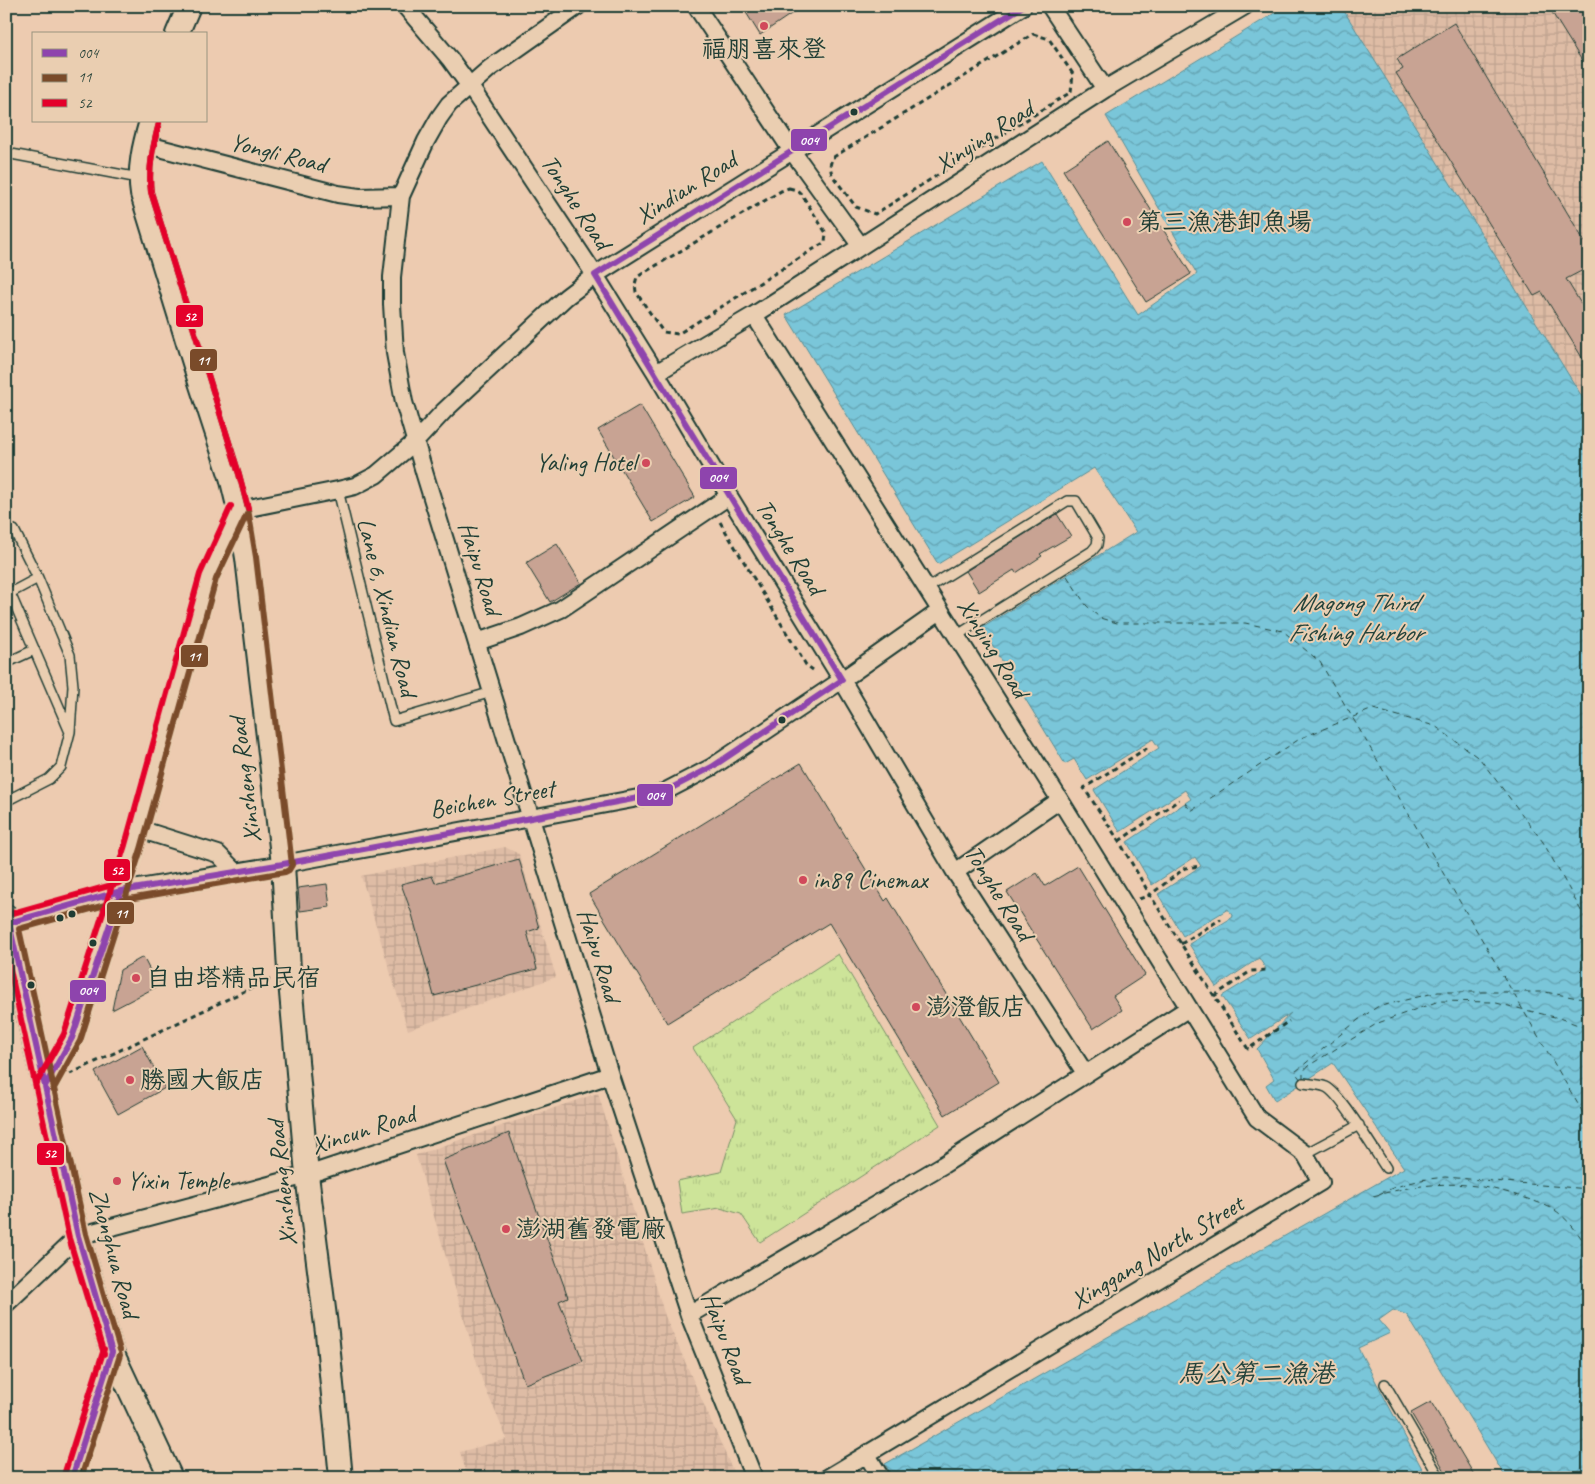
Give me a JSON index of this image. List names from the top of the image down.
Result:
{
  "streets": {
    "main road": ["Xinsheng Road", "Zhonghua Road"],
    "street": [
      "Xinying Road",
      "Yongli Road",
      "Xindian Road",
      "Tonghe Road",
      "Haipu Road",
      "Beichen Street",
      "Xincun Road",
      "Xinggang North Street"
    ],
    "lane": ["Lane 6, Xindian Road"]
  },
  "crossings": [
    ["Xinying Road", "Tonghe Road"],
    ["Xinying Road", "Beichen Street"],
    ["Xinying Road", "Xinggang North Street"],
    ["Yongli Road", "Haipu Road"],
    ["Yongli Road", "Xinsheng Road"],
    ["Xindian Road", "Tonghe Road"],
    ["Xindian Road", "Haipu Road"],
    ["Xindian Road", "Lane 6, Xindian Road"],
    ["Xindian Road", "Xinsheng Road"],
    ["Tonghe Road", "Haipu Road"],
    ["Tonghe Road", "Beichen Street"],
    ["Haipu Road", "Lane 6, Xindian Road"],
    ["Haipu Road", "Beichen Street"],
    ["Haipu Road", "Xincun Road"],
    ["Xinsheng Road", "Beichen Street"],
    ["Xinsheng Road", "Xincun Road"],
    ["Beichen Street", "Zhonghua Road"],
    ["Xincun Road", "Zhonghua Road"]
  ],
  "water": ["Magong Third Fishing Harbor", "馬公第二漁港"],
  "places": [
    "福朋喜來登",
    "第三漁港卸魚場",
    "Yaling Hotel",
    "in89 Cinemax",
    "自由塔精品民宿",
    "澎澄飯店",
    "勝國大飯店",
    "Yixin Temple",
    "澎湖舊發電廠"
  ],
  "lines": ["transit line 004", "transit line 11", "transit line 52"],
  "legend": ["004", "11", "52"]
}
